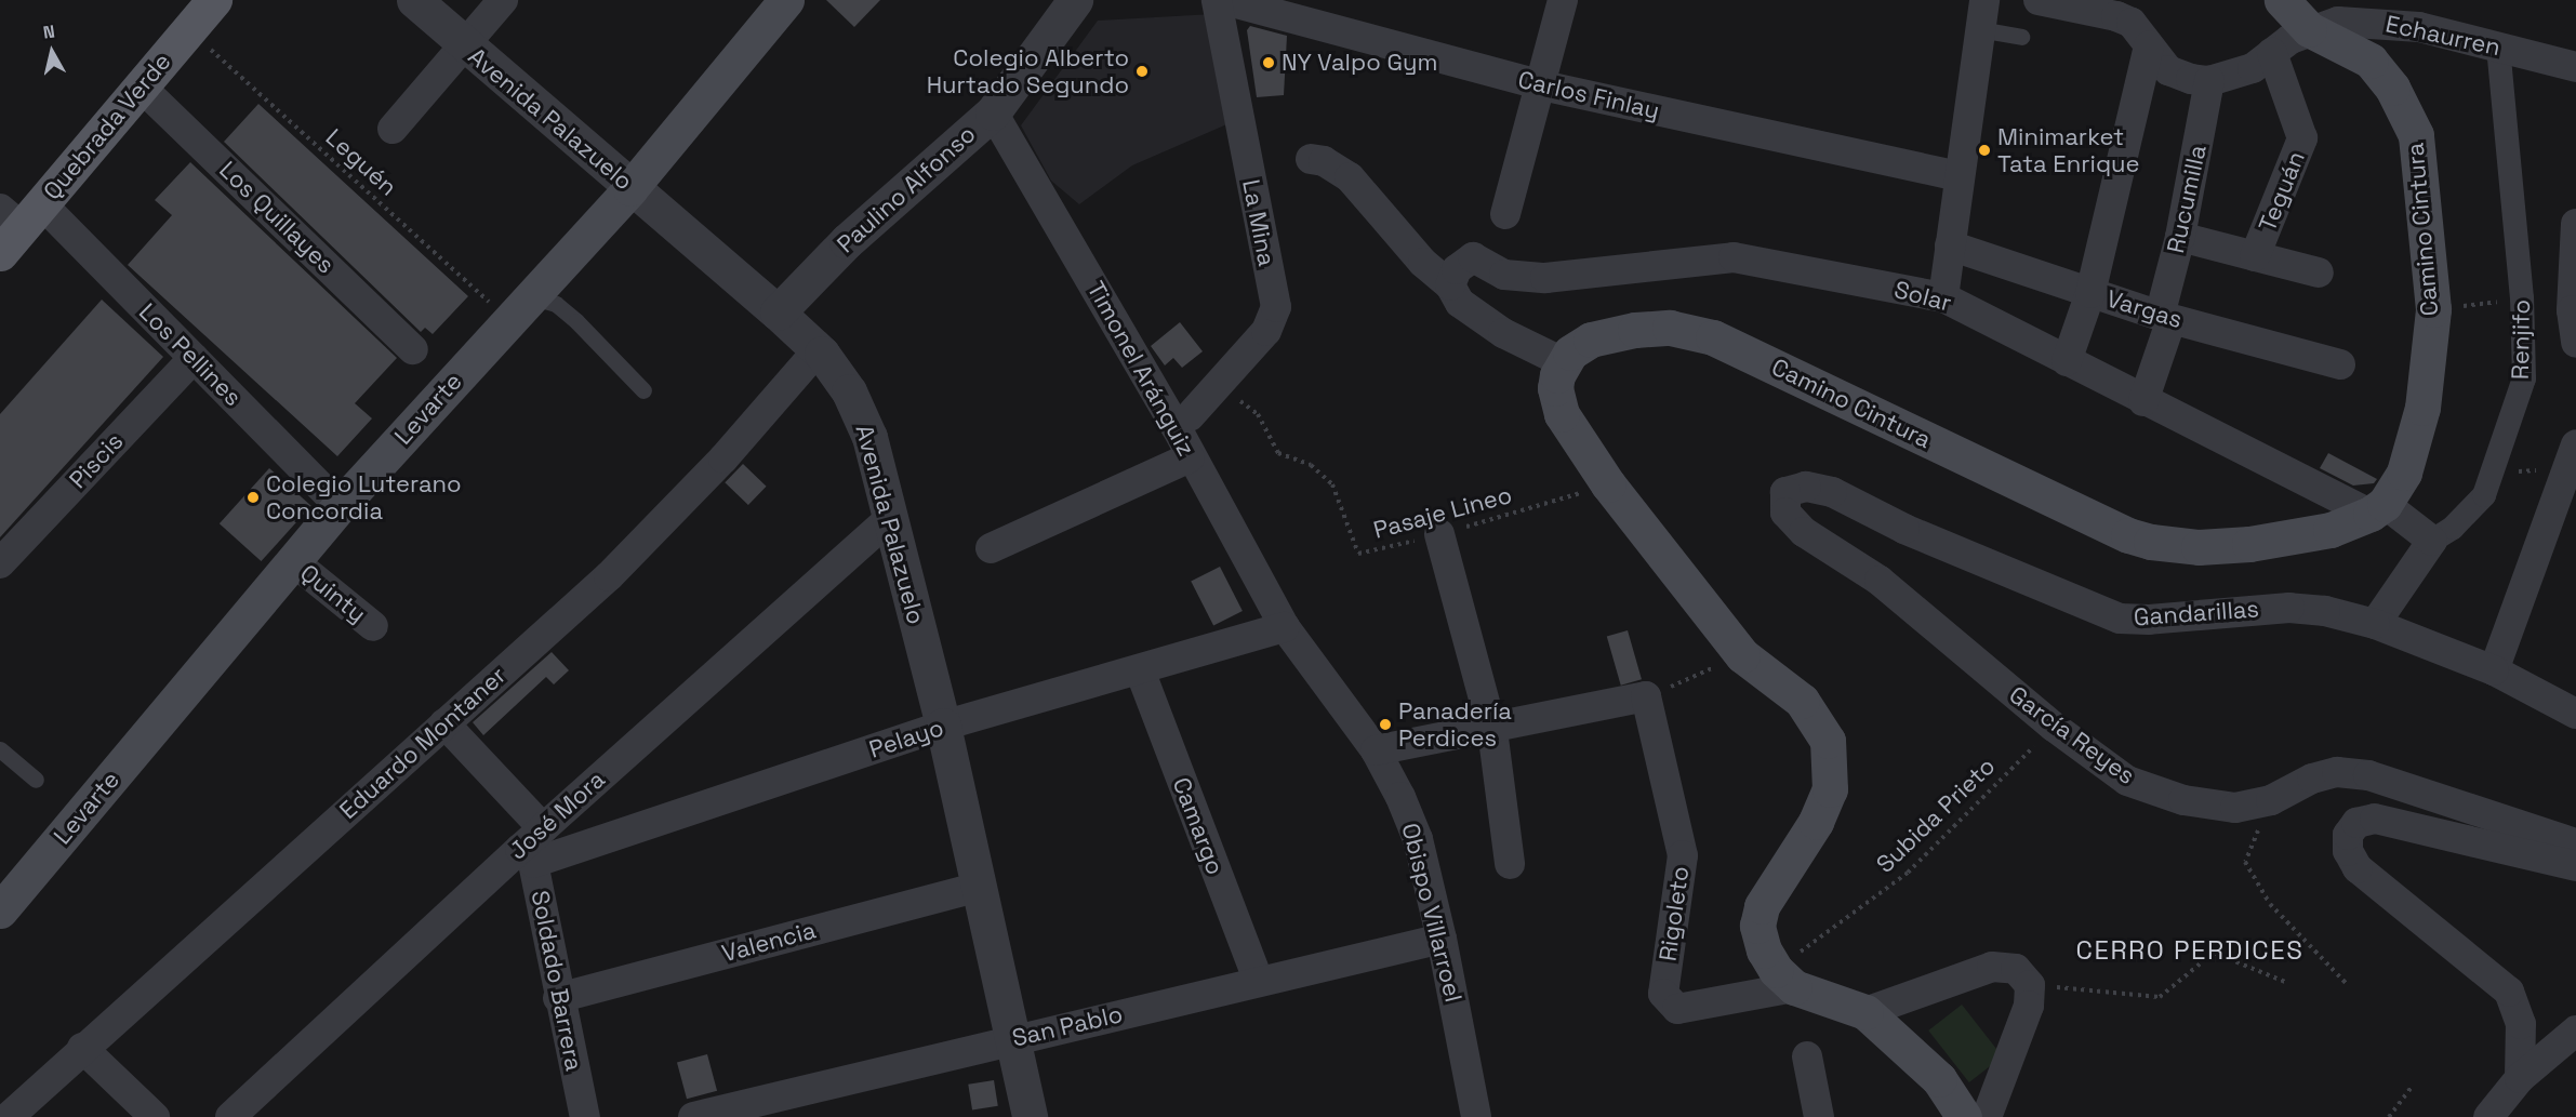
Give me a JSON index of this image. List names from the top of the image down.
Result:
{
  "streets": {
    "main road": ["Quebrada Verde", "Camino Cintura", "Levarte"],
    "street": [
      "Echaurren",
      "Carlos Finlay",
      "Avenida Palazuelo",
      "Paulino Alfonso",
      "Teguán",
      "Rucumilla",
      "Los Quillayes",
      "La Mina",
      "Solar",
      "Vargas",
      "Renjifo",
      "Los Pellines",
      "Timonel Aránguiz",
      "Piscis",
      "Quinty",
      "Gandarillas",
      "García Reyes",
      "Pelayo",
      "Eduardo Montaner",
      "José Mora",
      "Camargo",
      "Obispo Villarroel",
      "Rigoleto",
      "Valencia",
      "Soldado Barrera",
      "San Pablo"
    ],
    "path": ["Leguén", "Pasaje Lineo", "Subida Prieto"]
  },
  "crossings": [
    ["Echaurren", "Camino Cintura"],
    ["Echaurren", "Renjifo"],
    ["Avenida Palazuelo", "Paulino Alfonso"],
    ["Avenida Palazuelo", "Levarte"],
    ["Avenida Palazuelo", "Pelayo"],
    ["Avenida Palazuelo", "Eduardo Montaner"],
    ["Avenida Palazuelo", "José Mora"],
    ["Avenida Palazuelo", "Valencia"],
    ["Avenida Palazuelo", "San Pablo"],
    ["Quebrada Verde", "Leguén"],
    ["Quebrada Verde", "Los Quillayes"],
    ["Quebrada Verde", "Los Pellines"],
    ["Leguén", "Levarte"],
    ["Paulino Alfonso", "Timonel Aránguiz"],
    ["Rucumilla", "Solar"],
    ["Rucumilla", "Vargas"],
    ["La Mina", "Pasaje Lineo"],
    ["Camino Cintura", "Solar"],
    ["Solar", "Renjifo"],
    ["Renjifo", "Gandarillas"],
    ["Los Pellines", "Levarte"],
    ["Los Pellines", "Piscis"],
    ["Timonel Aránguiz", "Pelayo"],
    ["Timonel Aránguiz", "Obispo Villarroel"],
    ["Levarte", "Quinty"],
    ["Gandarillas", "García Reyes"],
    ["García Reyes", "Subida Prieto"],
    ["Pelayo", "José Mora"],
    ["Pelayo", "Camargo"],
    ["Pelayo", "Obispo Villarroel"],
    ["Pelayo", "Soldado Barrera"],
    ["José Mora", "Soldado Barrera"],
    ["Subida Prieto", "Rigoleto"],
    ["Camargo", "San Pablo"],
    ["Obispo Villarroel", "San Pablo"],
    ["Valencia", "Soldado Barrera"]
  ],
  "districts": ["CERRO PERDICES"],
  "places": [
    "NY Valpo Gym",
    "Colegio Alberto Hurtado Segundo",
    "Minimarket Tata Enrique",
    "Colegio Luterano Concordia",
    "Panadería Perdices"
  ],
  "north": "top"
}
